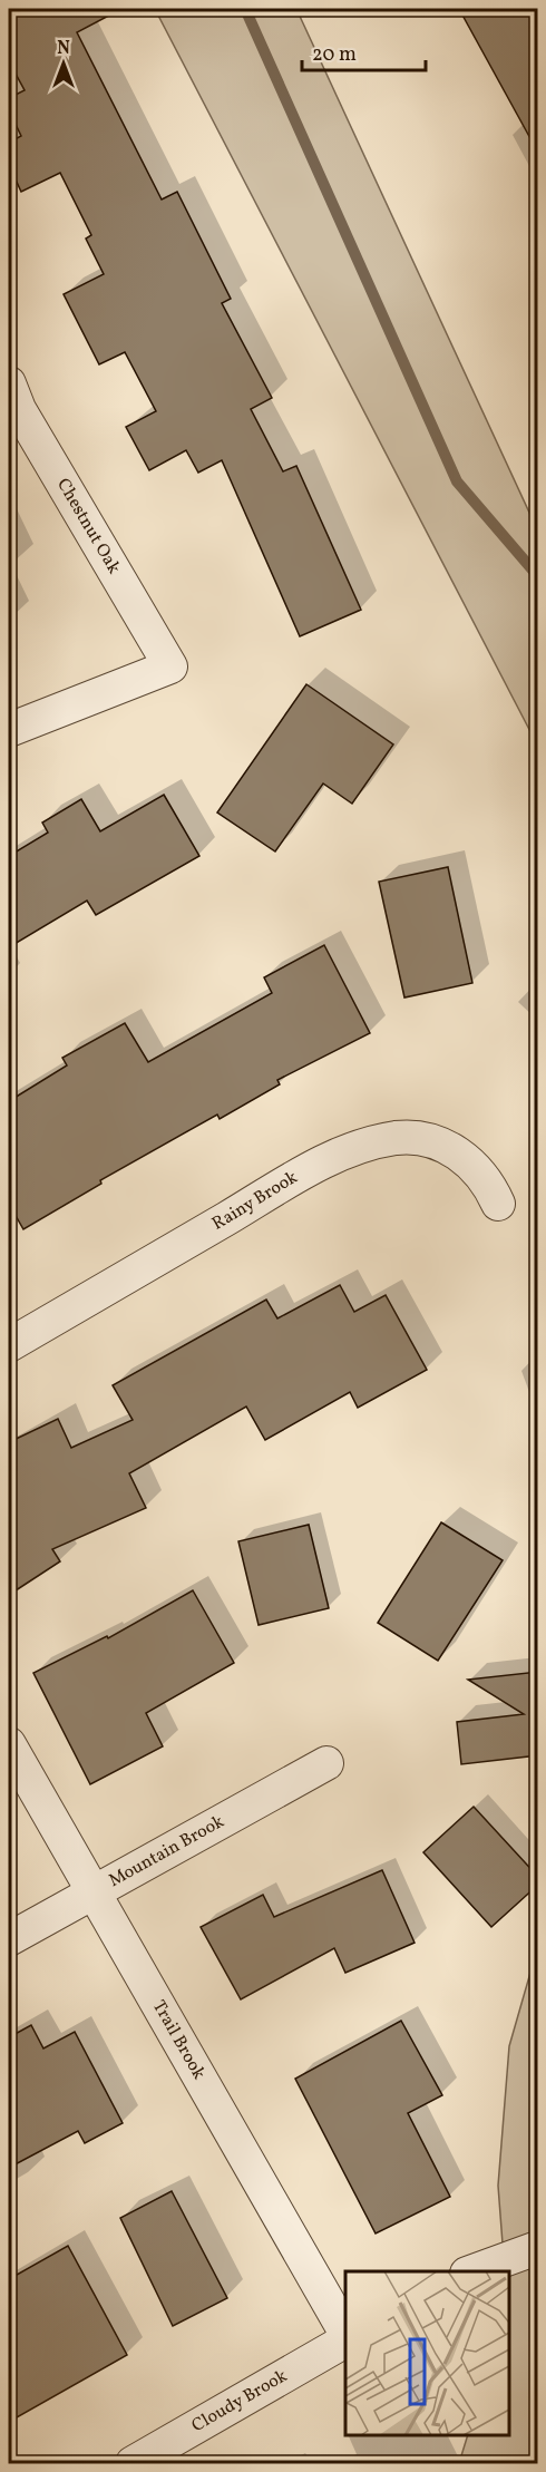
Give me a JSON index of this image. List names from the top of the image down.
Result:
{
  "streets": {
    "street": [
      "Chestnut Oak",
      "Rainy Brook",
      "Mountain Brook",
      "Trail Brook",
      "Cloudy Brook"
    ]
  },
  "crossings": [
    ["Mountain Brook", "Trail Brook"]
  ],
  "scale_bar": "20 m",
  "north": "top"
}
